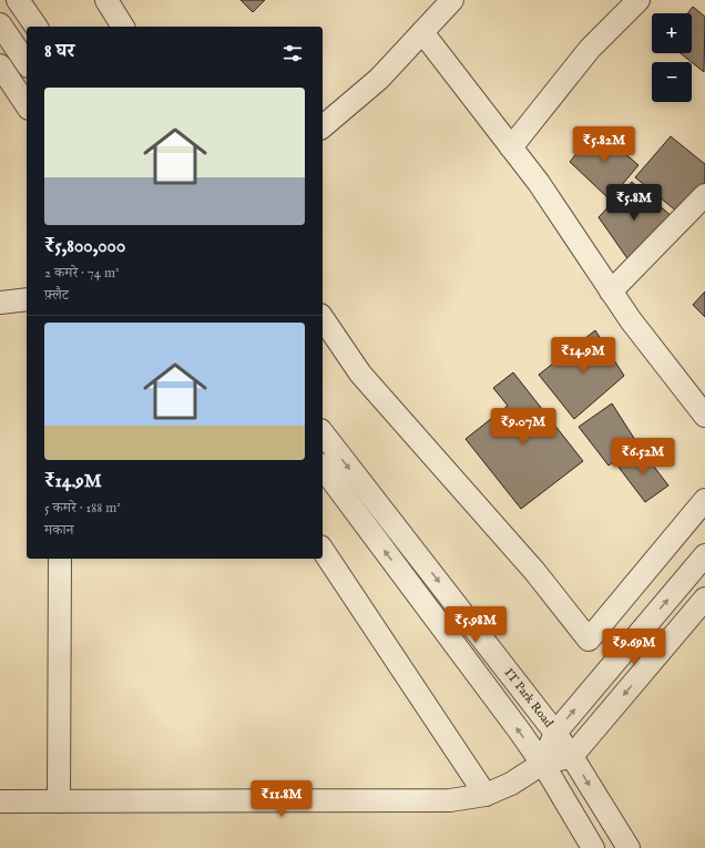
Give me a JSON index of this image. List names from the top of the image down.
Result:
{
  "streets": {
    "street": ["IT Park Road"]
  },
  "page": {
    "map_buttons": ["+", "−"],
    "heading": "8 घर",
    "list": [
      {
        "name": "₹5,800,000",
        "note": "2 कमरे · 74 m² · फ़्लैट"
      },
      {
        "name": "₹14.9M",
        "note": "5 कमरे · 188 m² · मकान"
      }
    ],
    "price": [
      "₹5.82M",
      "₹5.8M",
      "₹14.9M",
      "₹9.07M",
      "₹6.52M",
      "₹5.98M",
      "₹9.69M",
      "₹11.8M"
    ]
  }
}
